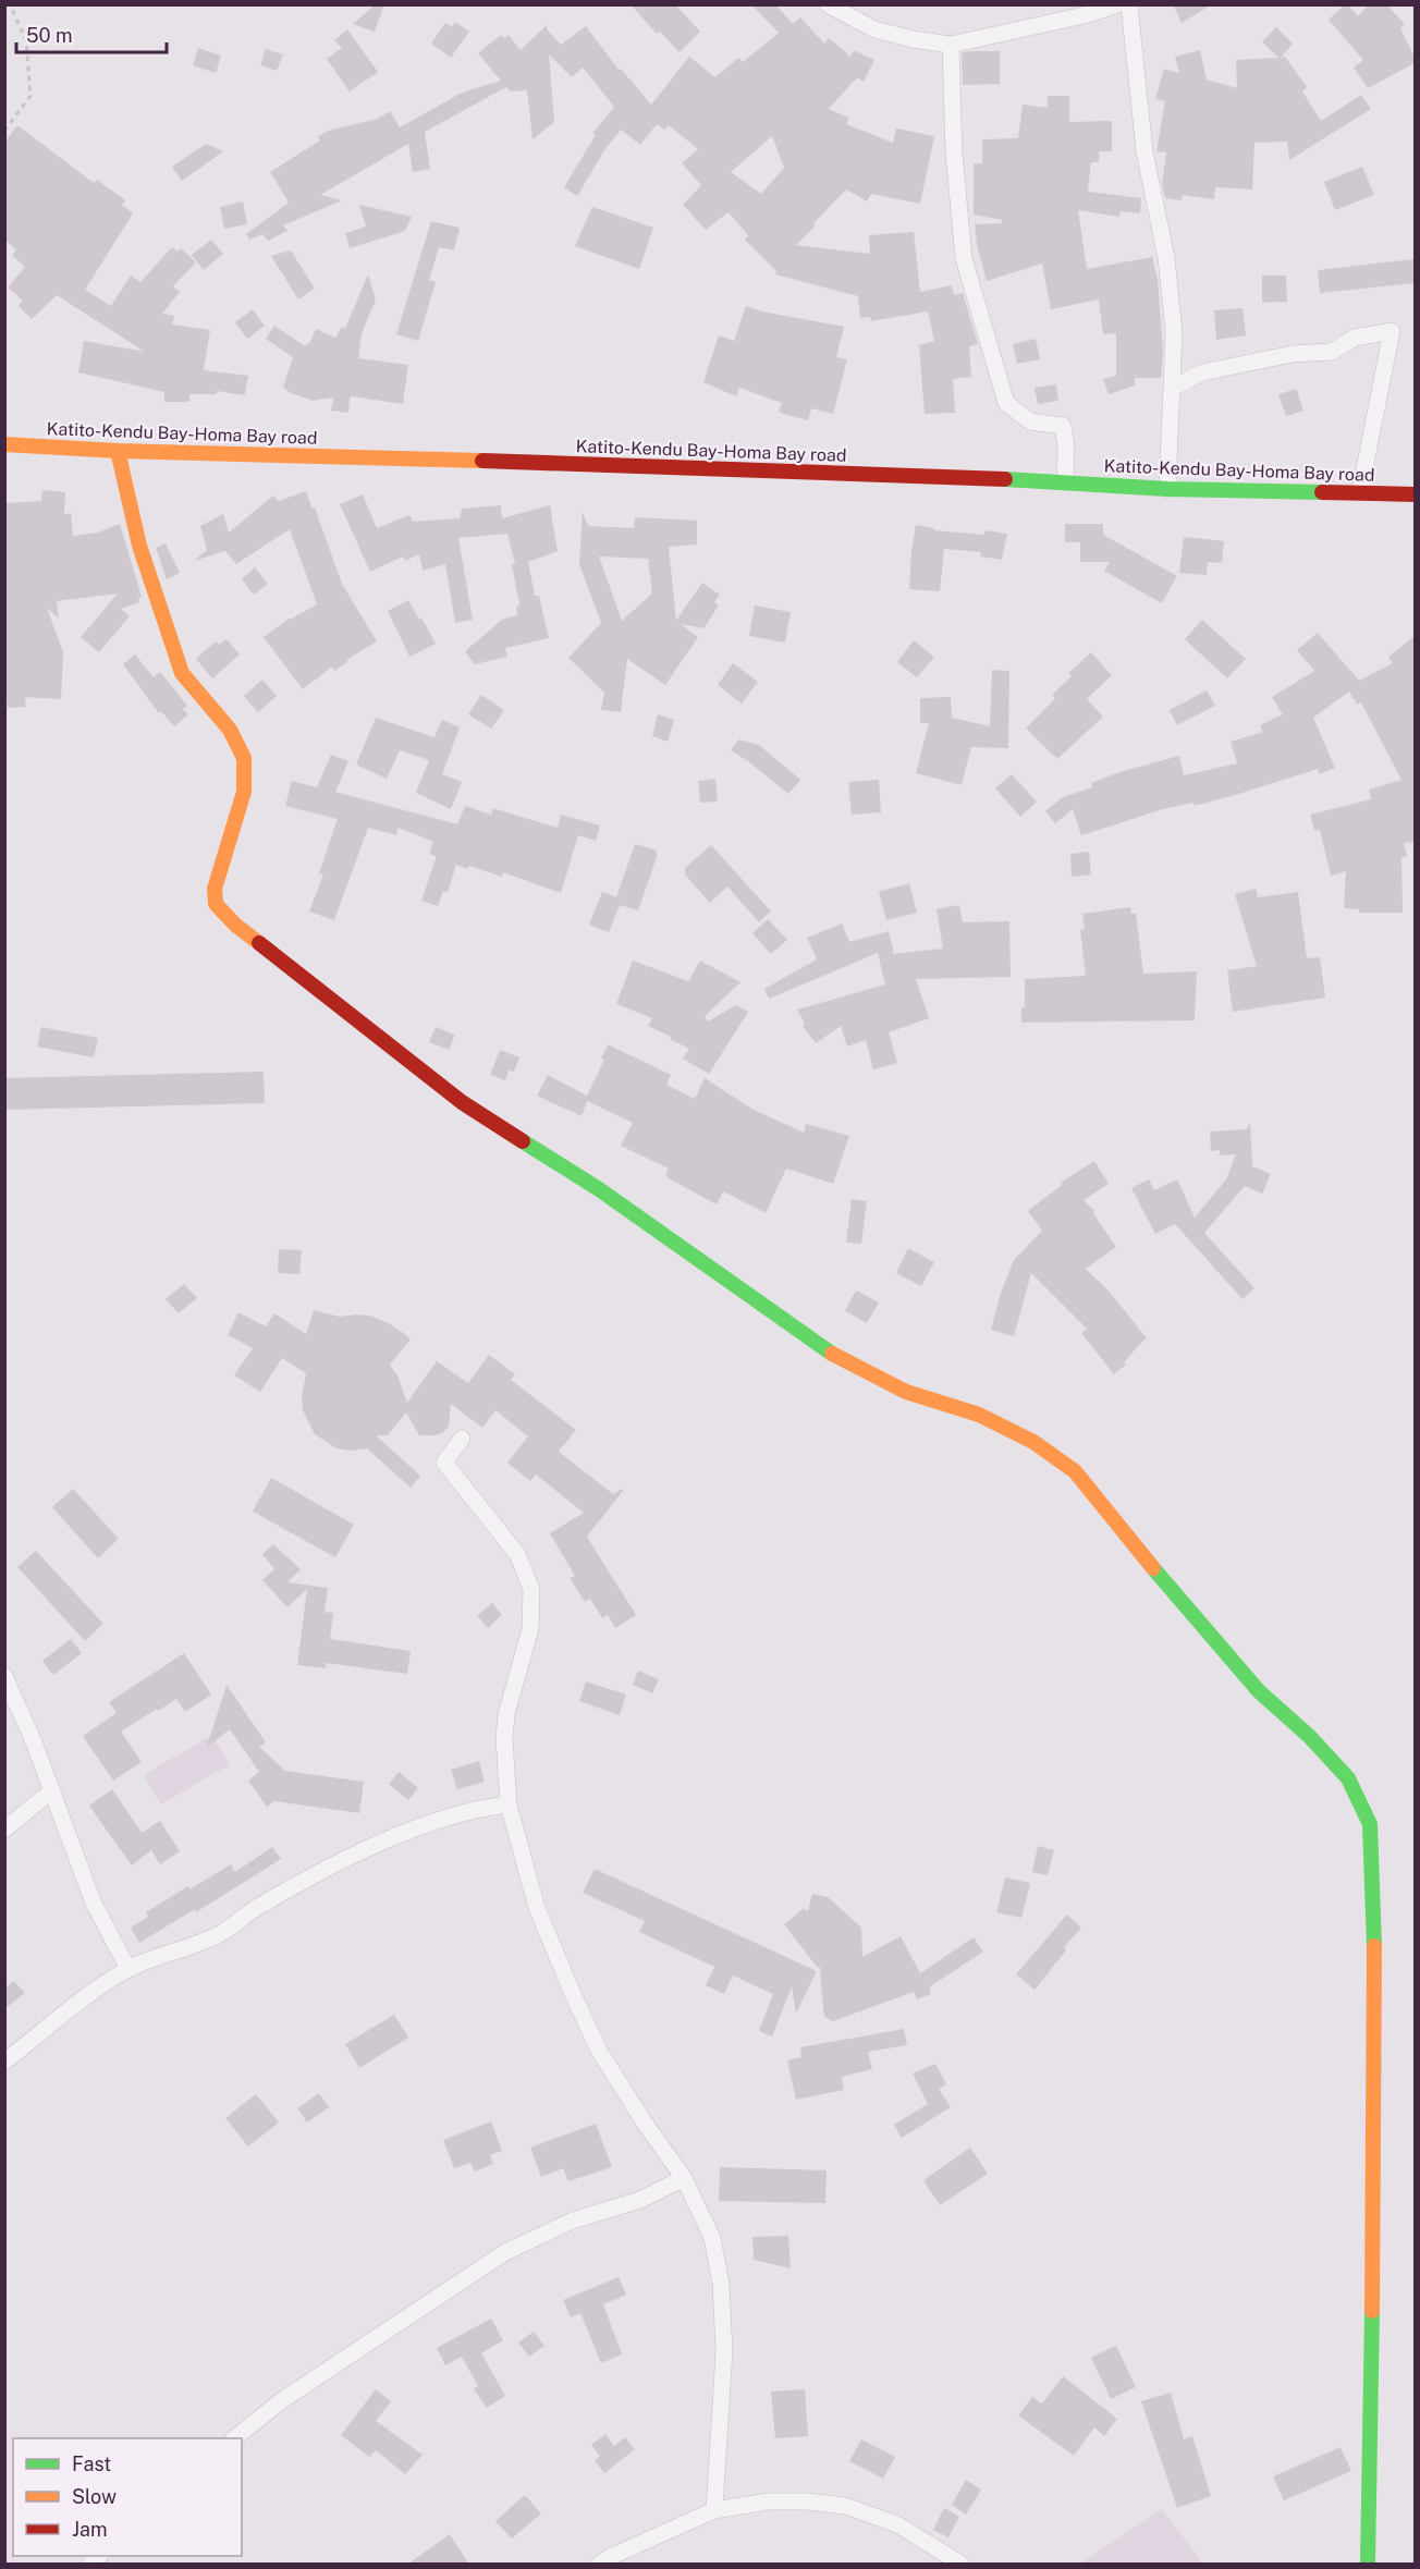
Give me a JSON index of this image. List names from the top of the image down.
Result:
{
  "streets": {
    "main road": ["Katito-Kendu Bay-Homa Bay road"]
  },
  "legend": ["Fast", "Slow", "Jam"],
  "scale_bar": "50 m"
}
